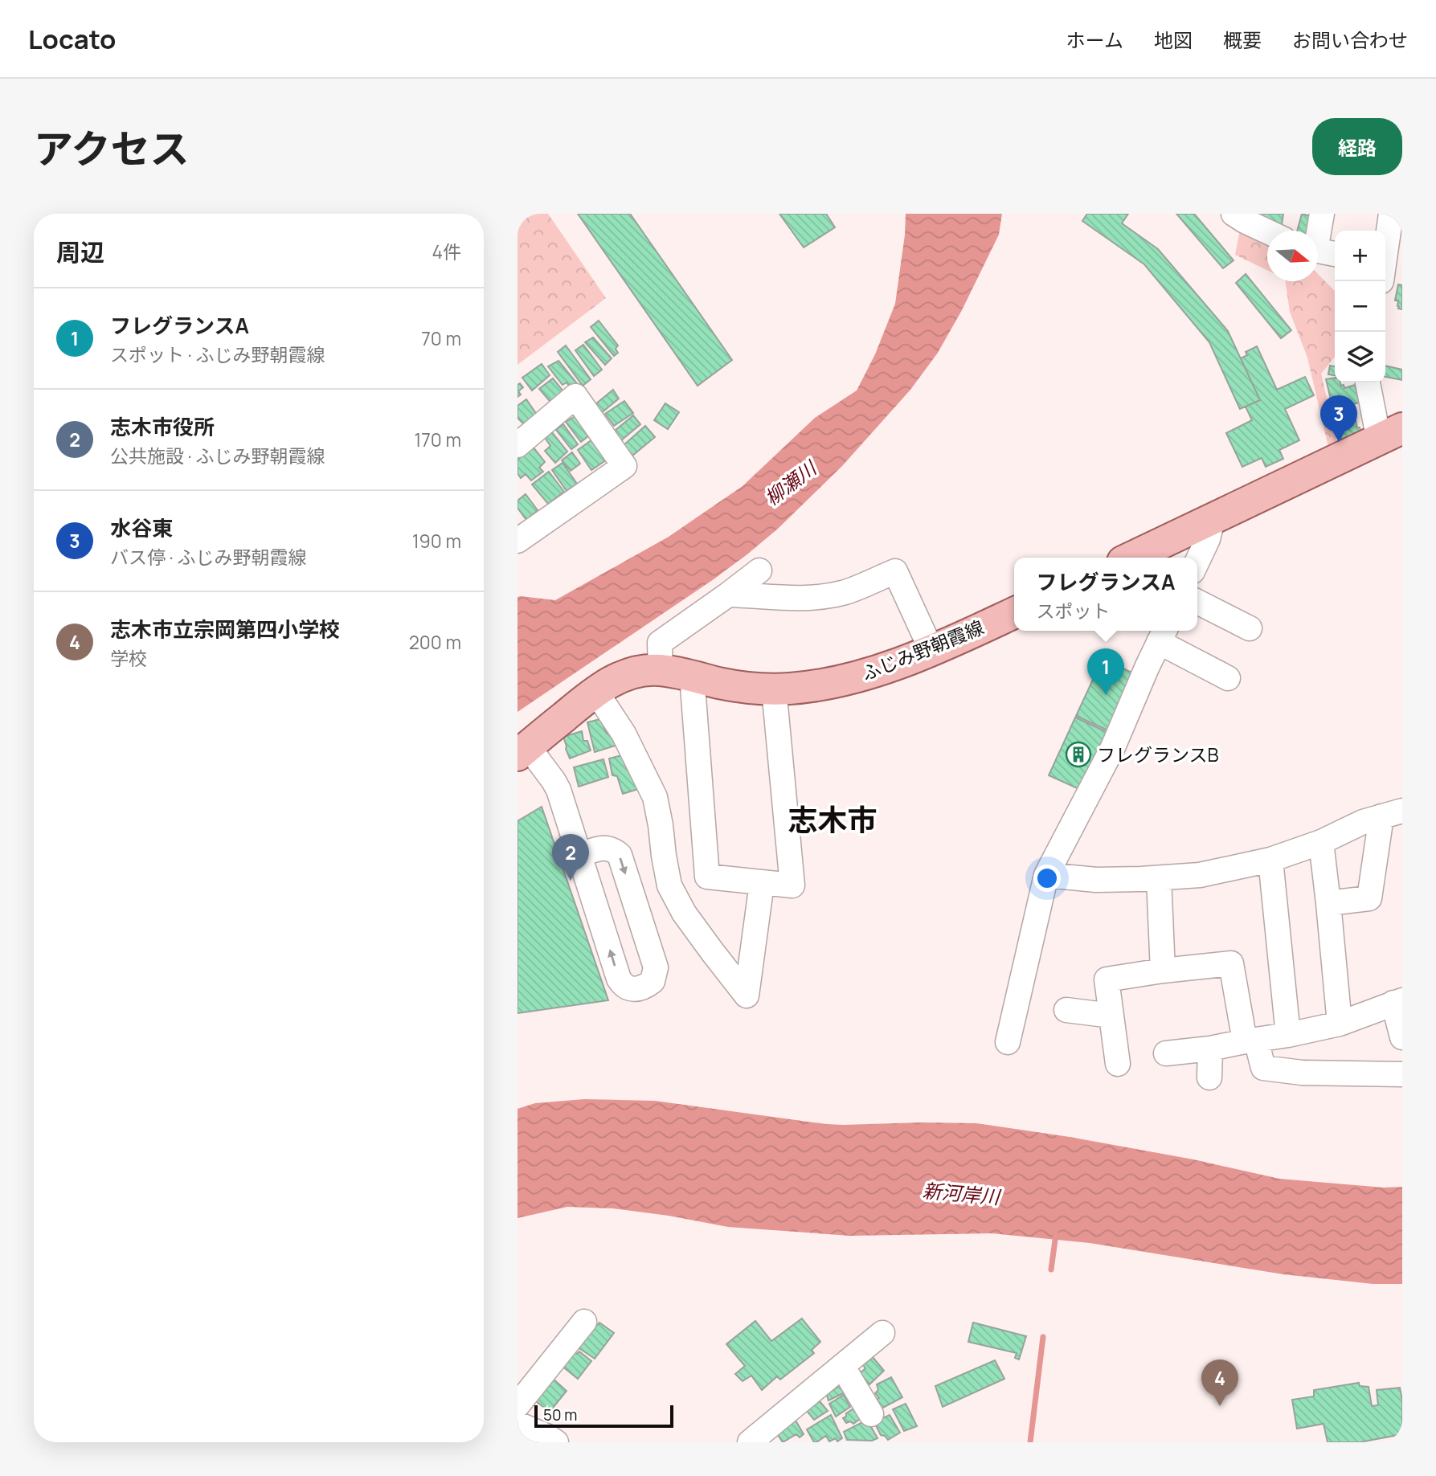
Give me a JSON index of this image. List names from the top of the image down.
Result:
{
  "streets": {
    "main road": ["ふじみ野朝霞線"]
  },
  "districts": ["志木市"],
  "water": ["柳瀬川", "新河岸川"],
  "places": {
    "building": ["フレグランスB"]
  },
  "scale_bar": "50 m",
  "north": "right",
  "page": {
    "header": "Locato",
    "nav": [
      "ホーム",
      "地図",
      "概要",
      "お問い合わせ"
    ],
    "title": "アクセス",
    "buttons": "経路",
    "heading": ["周辺", "4件"],
    "map_buttons": ["+", "−"],
    "list": [
      {
        "mark": "1",
        "name": "フレグランスA",
        "note": "スポット · ふじみ野朝霞線",
        "value": "70 m"
      },
      {
        "mark": "2",
        "name": "志木市役所",
        "note": "公共施設 · ふじみ野朝霞線",
        "value": "170 m"
      },
      {
        "mark": "3",
        "name": "水谷東",
        "note": "バス停 · ふじみ野朝霞線",
        "value": "190 m"
      },
      {
        "mark": "4",
        "name": "志木市立宗岡第四小学校",
        "note": "学校",
        "value": "200 m"
      }
    ],
    "pins": [
      "3",
      "1",
      "2",
      "4"
    ],
    "popup": ["フレグランスA", "スポット"],
    "scale": "50 m"
  }
}
